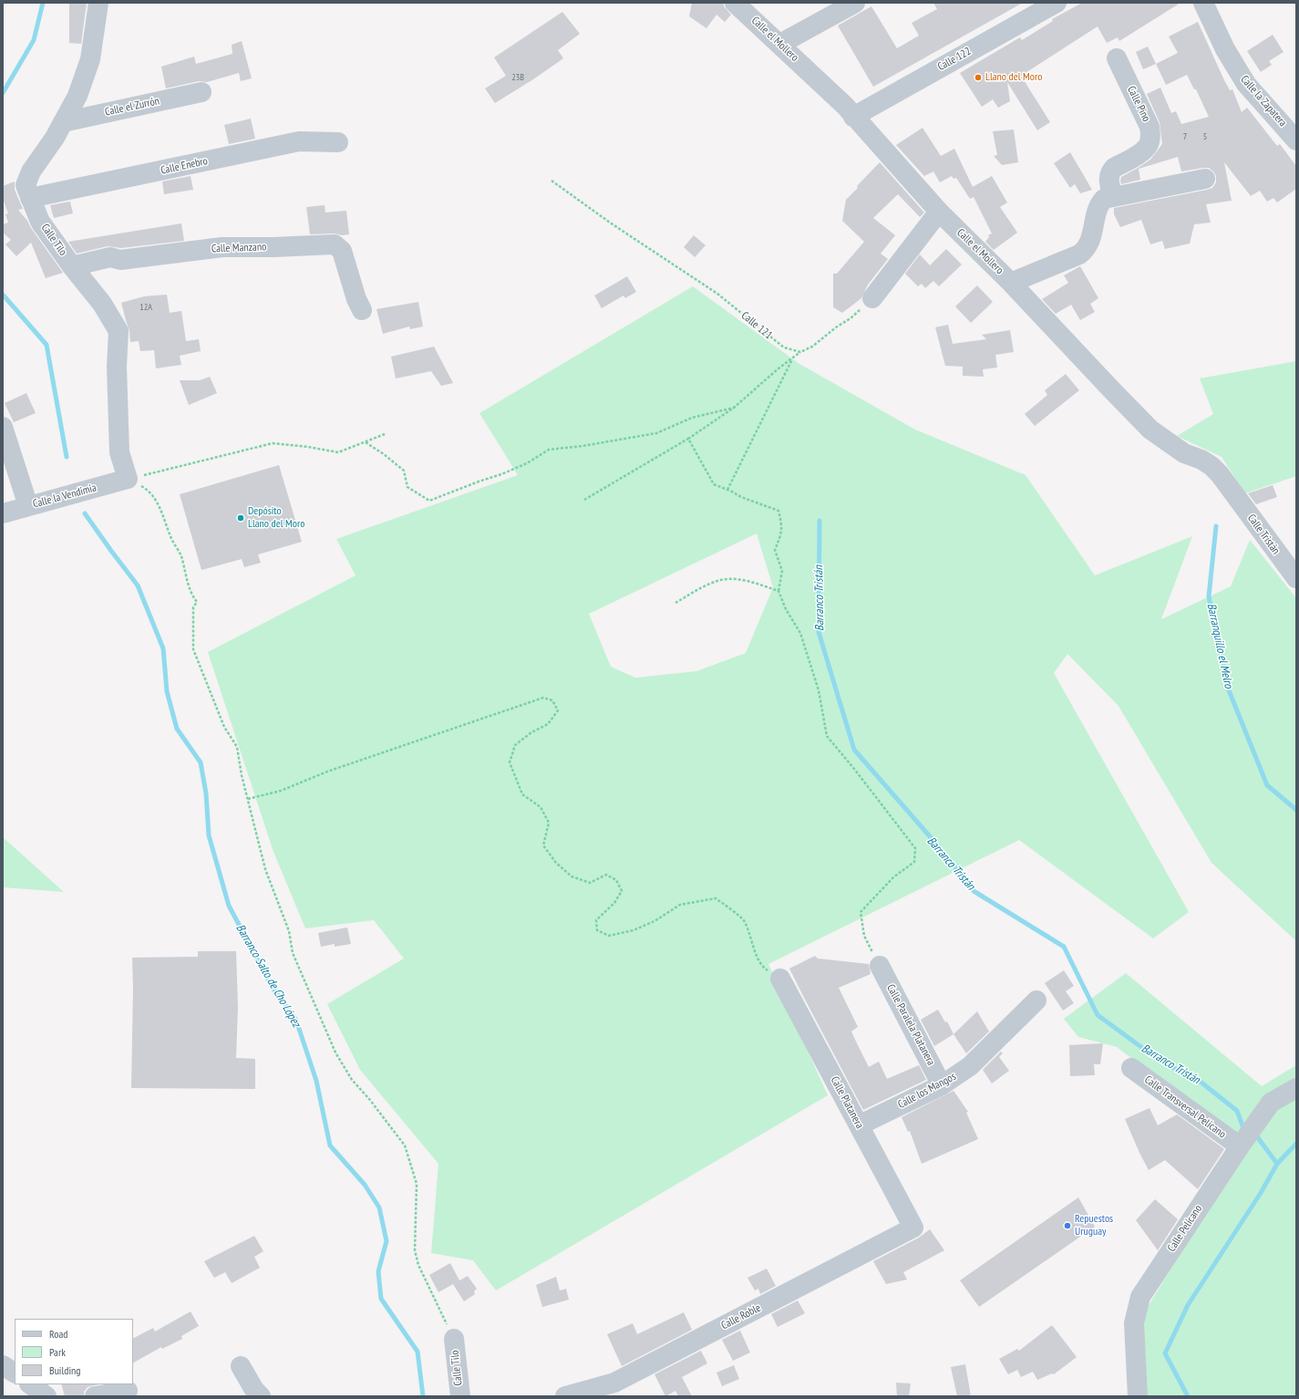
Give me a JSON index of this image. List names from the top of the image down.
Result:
{
  "streets": {
    "street": [
      "Calle el Mollero",
      "Calle 122",
      "Calle la Zapatera",
      "Calle Pino",
      "Calle el Zurrón",
      "Calle Enebro",
      "Calle Tilo",
      "Calle Manzano",
      "Calle la Vendimia",
      "Calle Tristán",
      "Calle Paralela Platanera",
      "Calle los Mangos",
      "Calle Platanera",
      "Calle Transversal Pelícano",
      "Calle Pelícano",
      "Calle Roble"
    ],
    "path": ["Calle 121"]
  },
  "crossings": [
    ["Calle el Mollero", "Calle 122"],
    ["Calle el Mollero", "Calle Tristán"],
    ["Calle el Zurrón", "Calle Tilo"],
    ["Calle Enebro", "Calle Tilo"],
    ["Calle Tilo", "Calle Manzano"],
    ["Calle Tilo", "Calle la Vendimia"],
    ["Calle Paralela Platanera", "Calle los Mangos"],
    ["Calle los Mangos", "Calle Platanera"],
    ["Calle Platanera", "Calle Roble"],
    ["Calle Transversal Pelícano", "Calle Pelícano"]
  ],
  "water": ["Barranco Tristán", "Barranquillo el Melro", "Barranco Salto de Cho López"],
  "places": ["Llano del Moro", "Depósito Llano del Moro", "Repuestos Uruguay"],
  "house_numbers": [
    "23B",
    "7",
    "5",
    "12A"
  ],
  "legend": ["Road", "Park", "Building"]
}
